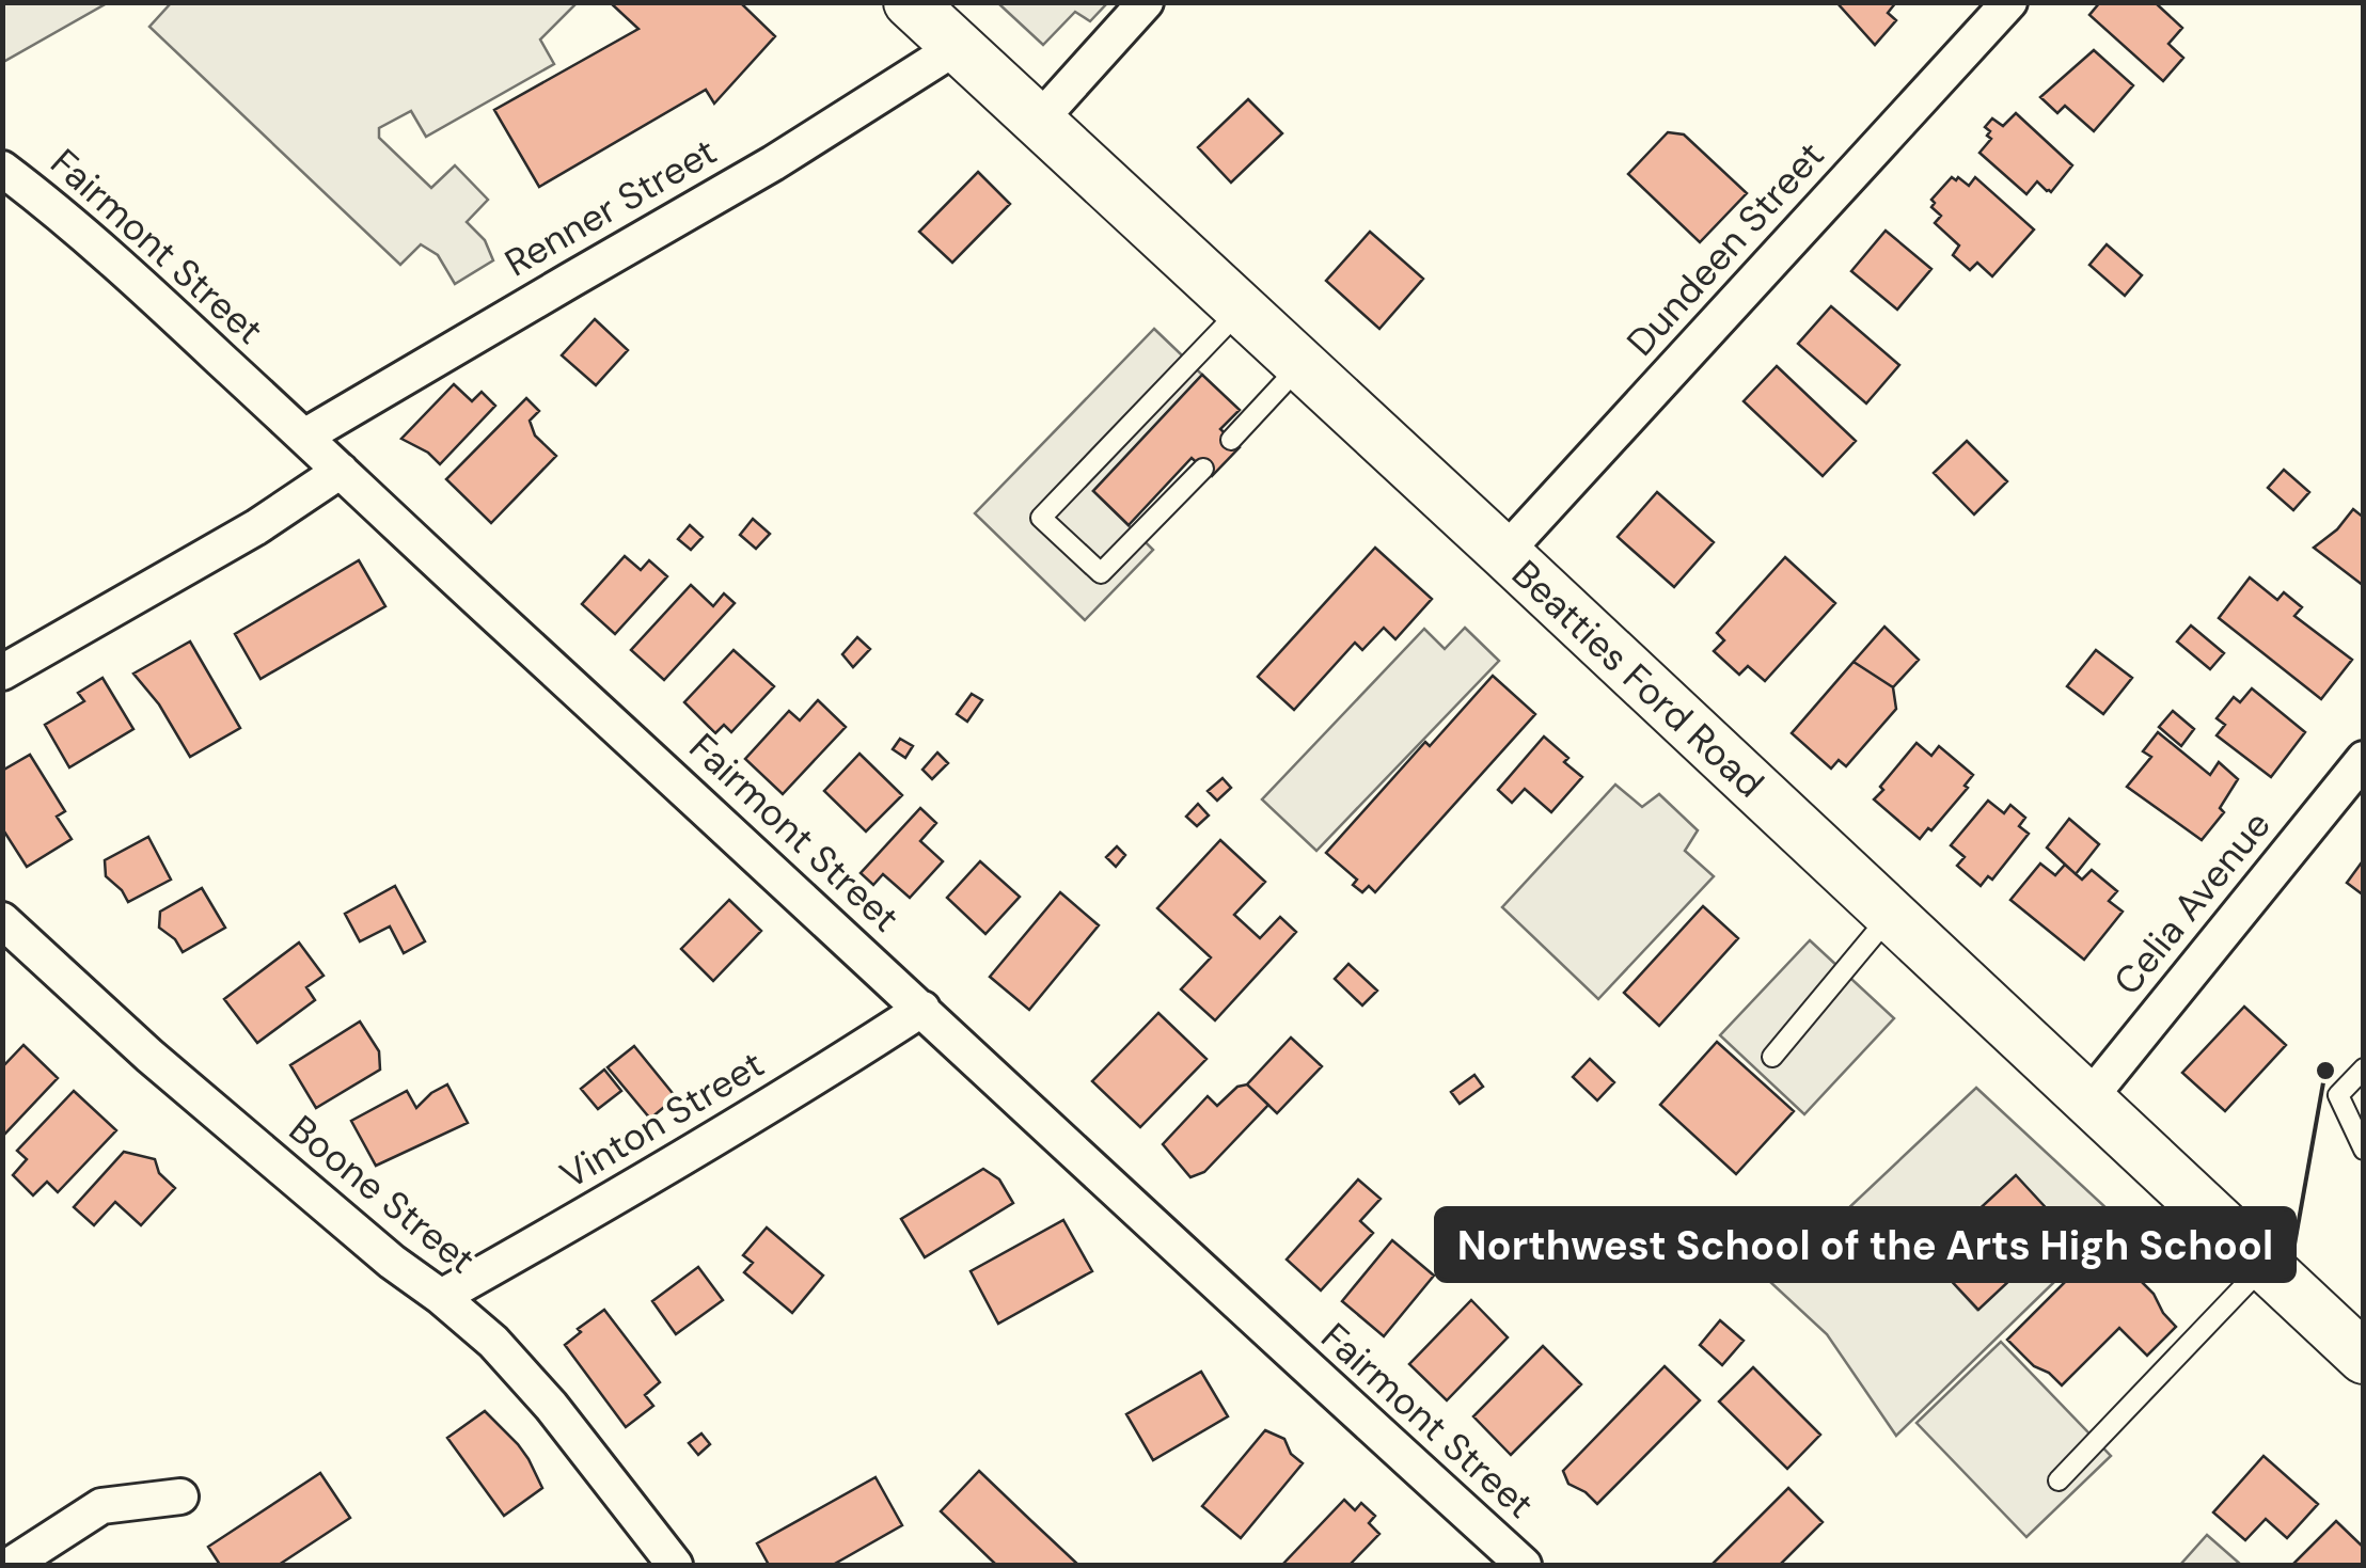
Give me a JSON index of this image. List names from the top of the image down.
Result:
{
  "streets": {
    "main road": ["Beatties Ford Road"],
    "street": [
      "Renner Street",
      "Fairmont Street",
      "Dundeen Street",
      "Celia Avenue",
      "Vinton Street",
      "Boone Street"
    ]
  },
  "crossings": [
    ["Renner Street", "Fairmont Street"],
    ["Renner Street", "Beatties Ford Road"],
    ["Fairmont Street", "Vinton Street"],
    ["Dundeen Street", "Beatties Ford Road"],
    ["Beatties Ford Road", "Celia Avenue"],
    ["Vinton Street", "Boone Street"]
  ],
  "places": ["Northwest School of the Arts High School"]
}
